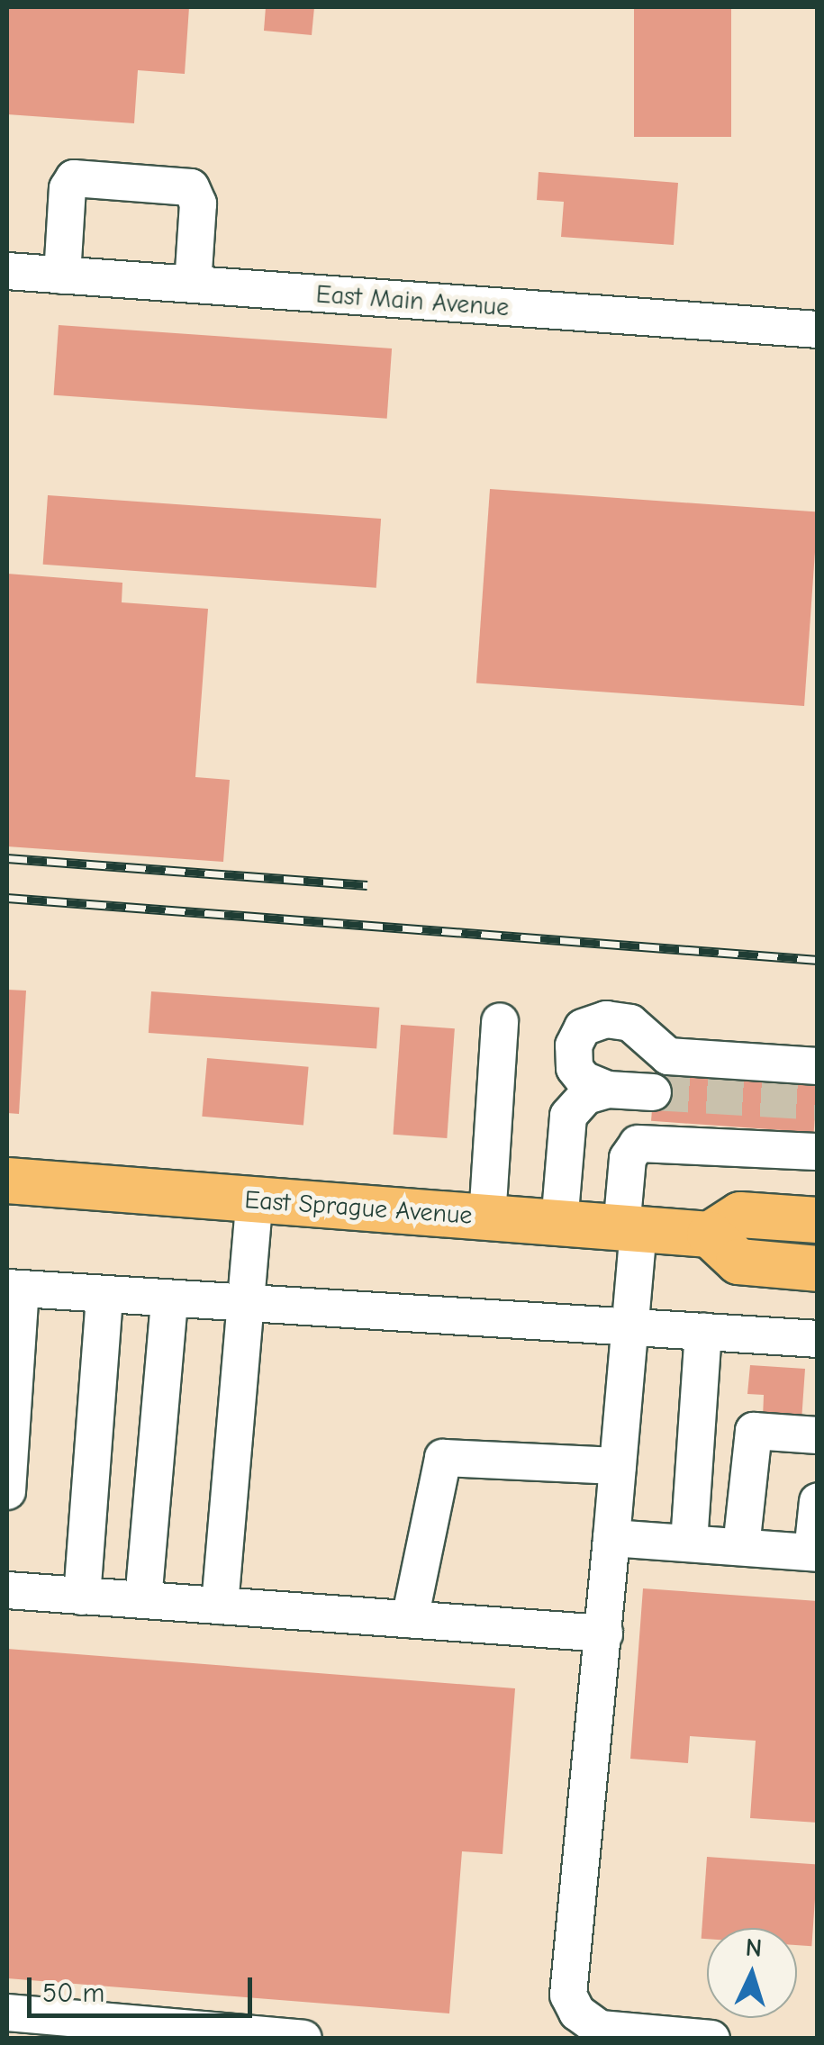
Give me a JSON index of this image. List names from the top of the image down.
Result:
{
  "streets": {
    "main road": ["East Sprague Avenue"],
    "street": ["East Main Avenue"]
  },
  "scale_bar": "50 m",
  "north": "top"
}
